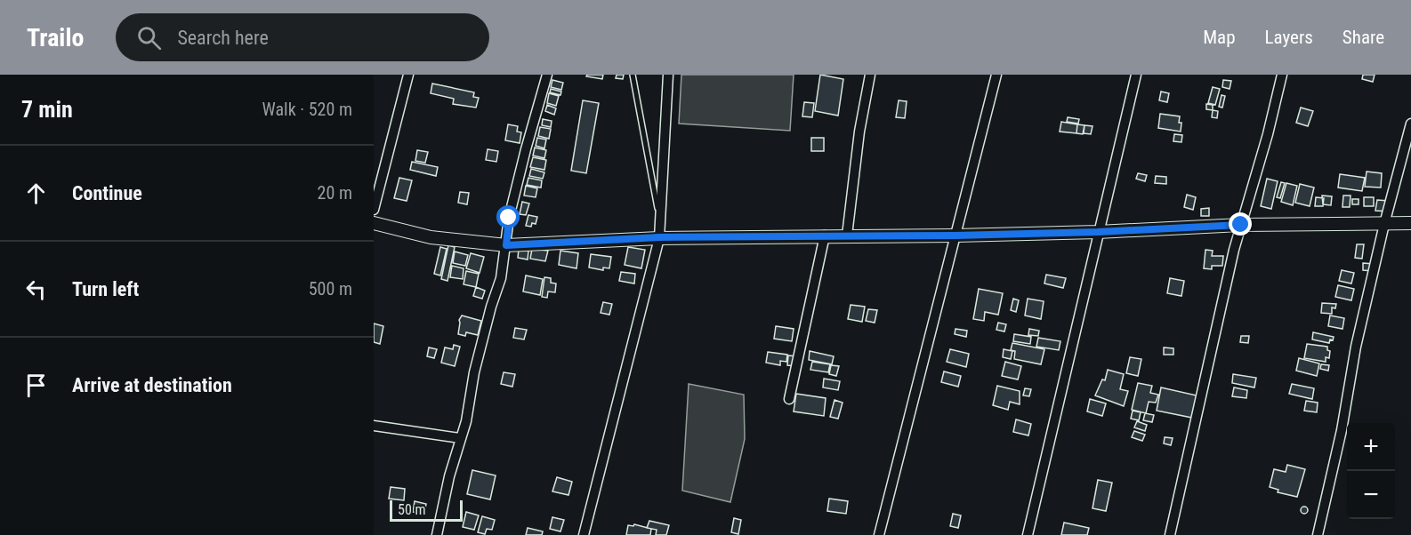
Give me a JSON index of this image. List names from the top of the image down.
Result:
{
  "scale_bar": "50 m",
  "page": {
    "header": "Trailo",
    "search": "Search here",
    "nav": ["Map", "Layers", "Share"],
    "heading": ["7 min", "Walk · 520 m"],
    "list": [
      ["Continue", "20 m"],
      ["Turn left", "500 m"],
      "Arrive at destination"
    ],
    "map_buttons": ["+", "−"],
    "scale": "50 m"
  }
}
